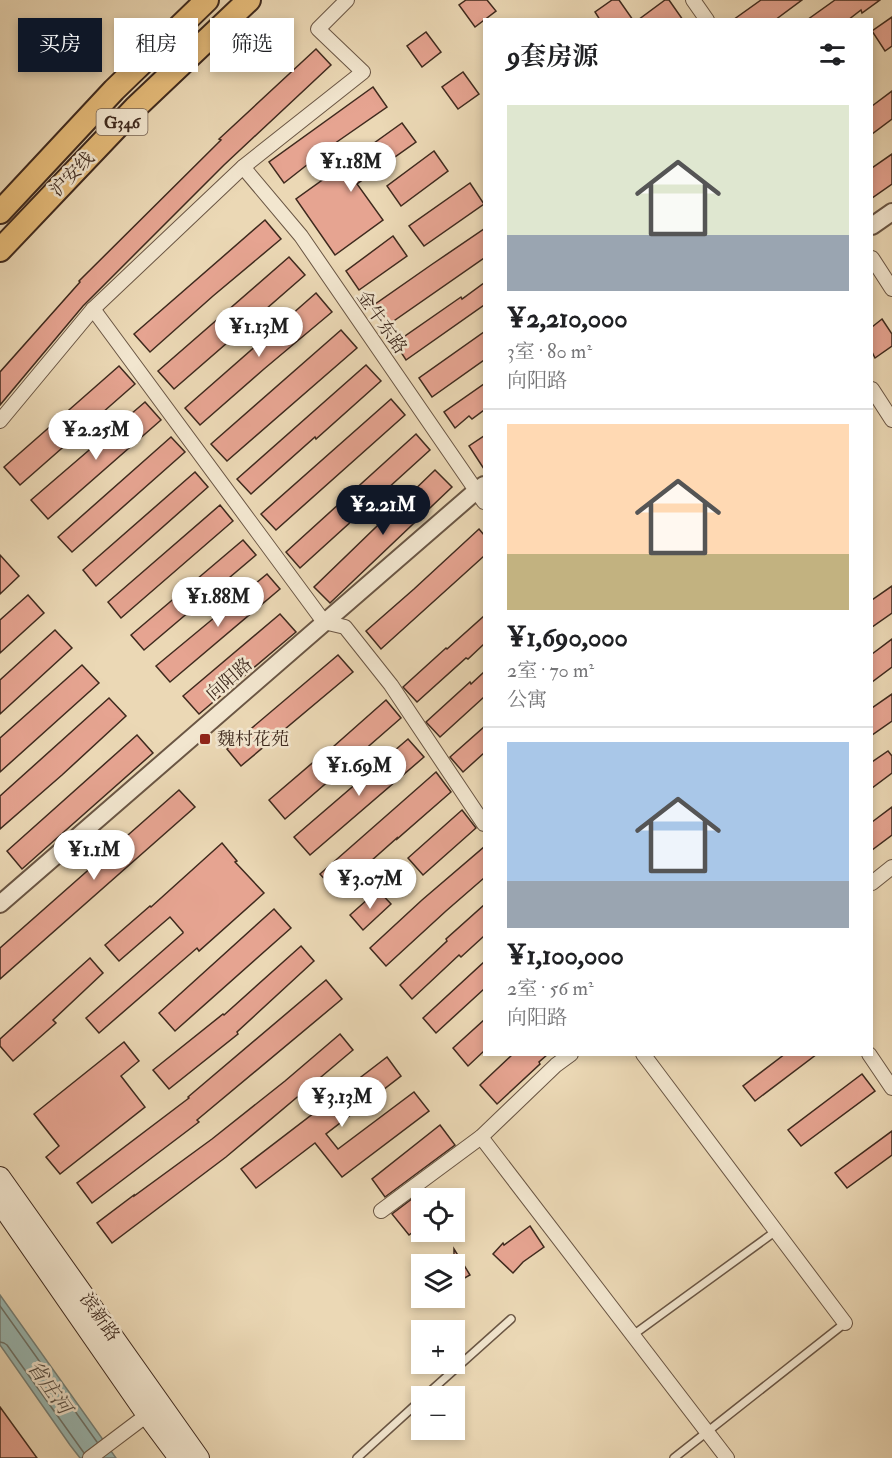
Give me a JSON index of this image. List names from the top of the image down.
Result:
{
  "streets": {
    "highway": ["G346", "沪安线"],
    "main road": ["滨新路"],
    "street": ["金牛东路", "向阳路"]
  },
  "crossings": [
    ["金牛东路", "向阳路"]
  ],
  "water": ["省庄河"],
  "places": {
    "transit": ["魏村花苑"]
  },
  "page": {
    "chip": ["买房", "租房", "筛选"],
    "heading": "9套房源",
    "list": [
      {
        "name": "¥2,210,000",
        "note": "3室 · 80 m² · 向阳路"
      },
      {
        "name": "¥1,690,000",
        "note": "2室 · 70 m² · 公寓"
      },
      {
        "name": "¥1,100,000",
        "note": "2室 · 56 m² · 向阳路"
      }
    ],
    "price": [
      "¥1.18M",
      "¥1.13M",
      "¥2.25M",
      "¥2.21M",
      "¥1.88M",
      "¥1.69M",
      "¥1.1M",
      "¥3.07M",
      "¥3.13M"
    ],
    "map_buttons": ["+", "−"]
  }
}
